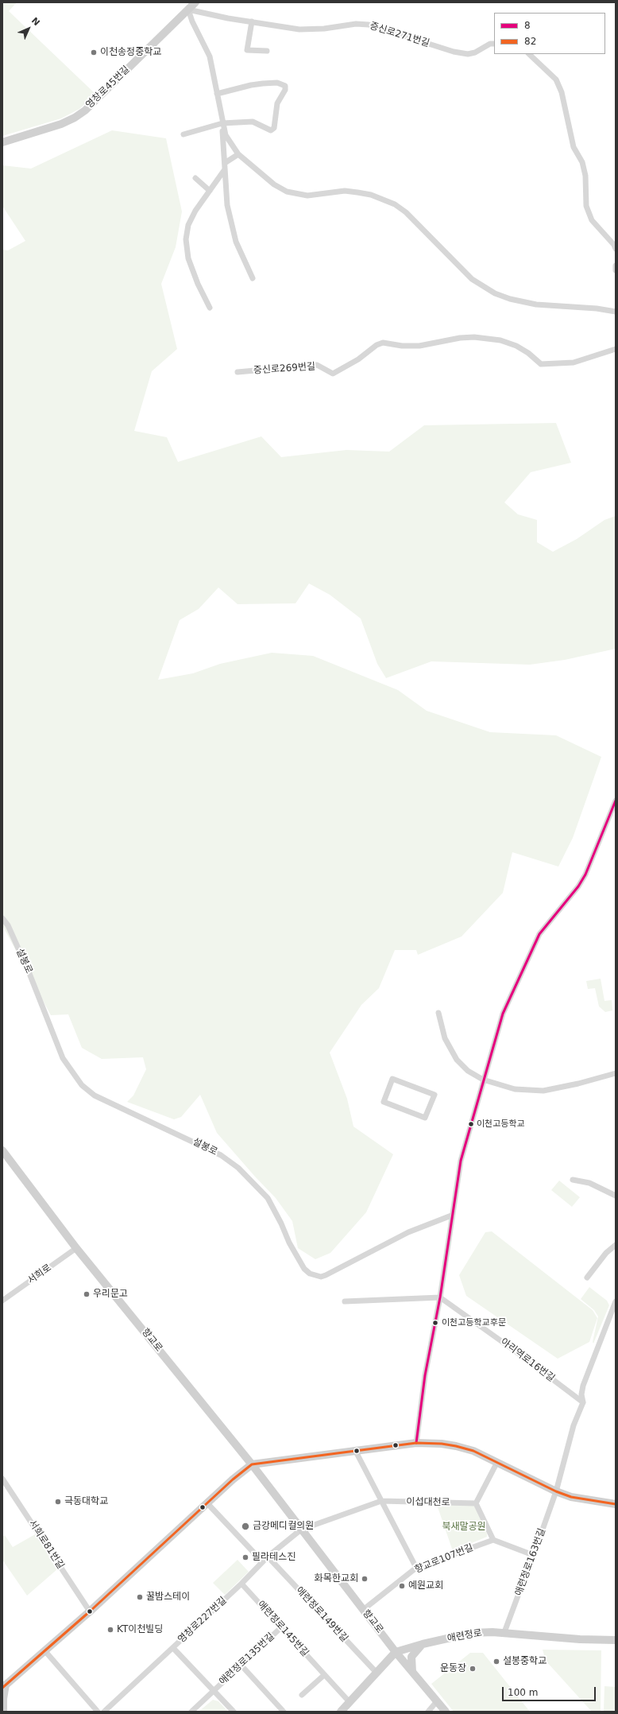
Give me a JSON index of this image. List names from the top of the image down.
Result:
{
  "streets": {
    "street": [
      "증신로271번길",
      "영창로45번길",
      "증신로269번길",
      "설봉로",
      "서희로",
      "향교로",
      "아리역로16번길",
      "이섭대천로",
      "서희로81번길",
      "향교로107번길",
      "애련정로163번길",
      "애련정로149번길",
      "영창로227번길",
      "애련정로145번길",
      "애련정로",
      "애련정로135번길"
    ]
  },
  "crossings": [
    ["증신로271번길", "영창로45번길"],
    ["서희로", "향교로"],
    ["향교로", "향교로107번길"],
    ["향교로", "영창로227번길"],
    ["향교로", "애련정로"],
    ["아리역로16번길", "애련정로163번길"],
    ["애련정로163번길", "애련정로"],
    ["애련정로149번길", "영창로227번길"],
    ["영창로227번길", "애련정로145번길"],
    ["영창로227번길", "애련정로135번길"],
    ["애련정로145번길", "애련정로135번길"]
  ],
  "parks": ["북새말공원"],
  "places": [
    "이천송정중학교",
    "이천고등학교",
    "우리문고",
    "이천고등학교후문",
    "극동대학교",
    "금강메디컬의원",
    "필라테스진",
    "화목한교회",
    "예원교회",
    "꿀밤스테이",
    "KT이천빌딩",
    "설봉중학교",
    "운동장"
  ],
  "lines": ["transit line 8", "transit line 82"],
  "legend": ["8", "82"],
  "scale_bar": "100 m",
  "north": "top right"
}
